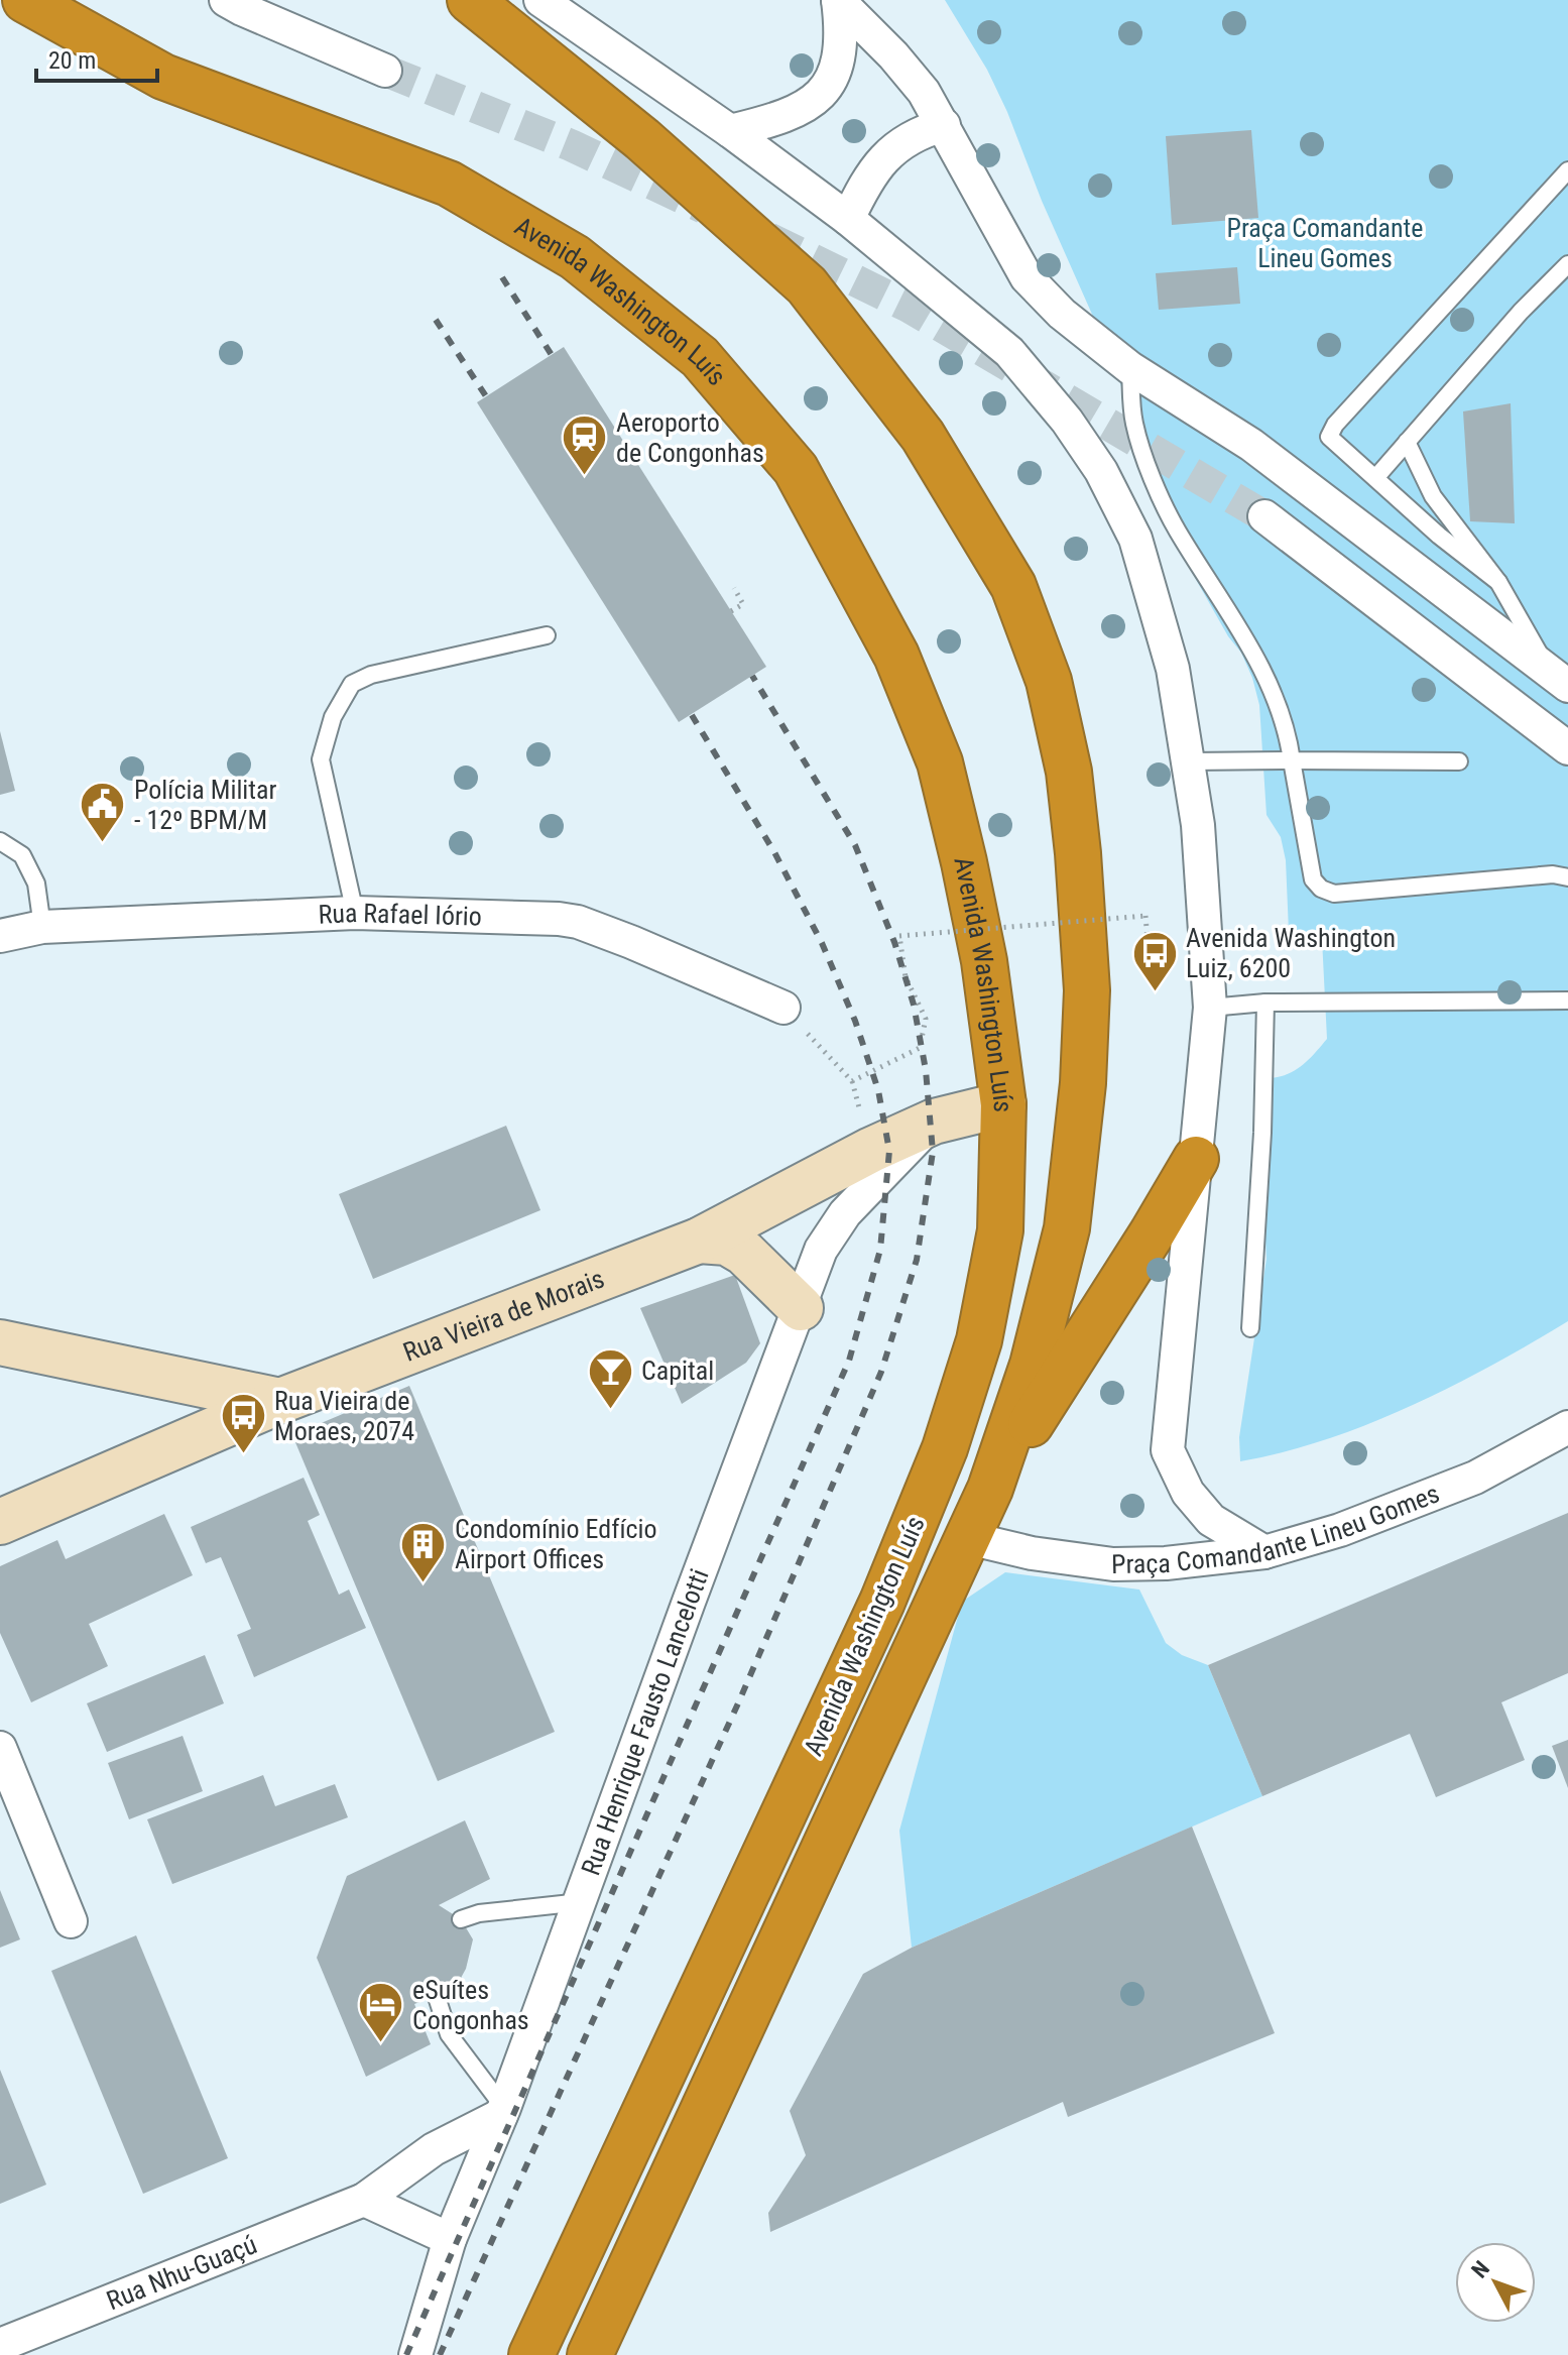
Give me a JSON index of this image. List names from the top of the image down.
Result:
{
  "streets": {
    "highway": ["Avenida Washington Luís"],
    "street": [
      "Rua Rafael Iório",
      "Rua Vieira de Morais",
      "Praça Comandante Lineu Gomes",
      "Rua Henrique Fausto Lancelotti",
      "Rua Nhu-Guaçú"
    ]
  },
  "crossings": [
    ["Avenida Washington Luís", "Rua Vieira de Morais"],
    ["Avenida Washington Luís", "Praça Comandante Lineu Gomes"],
    ["Rua Vieira de Morais", "Rua Henrique Fausto Lancelotti"],
    ["Rua Henrique Fausto Lancelotti", "Rua Nhu-Guaçú"]
  ],
  "parks": ["Praça Comandante Lineu Gomes"],
  "places": {
    "station": ["Aeroporto de Congonhas"],
    "public building": ["Polícia Militar - 12º BPM/M"],
    "bus stop": ["Avenida Washington Luiz, 6200", "Rua Vieira de Moraes, 2074"],
    "bar": ["Capital"],
    "building": ["Condomínio Edfício Airport Offices"],
    "hotel": ["eSuítes Congonhas"]
  },
  "scale_bar": "20 m",
  "north": "top left"
}
